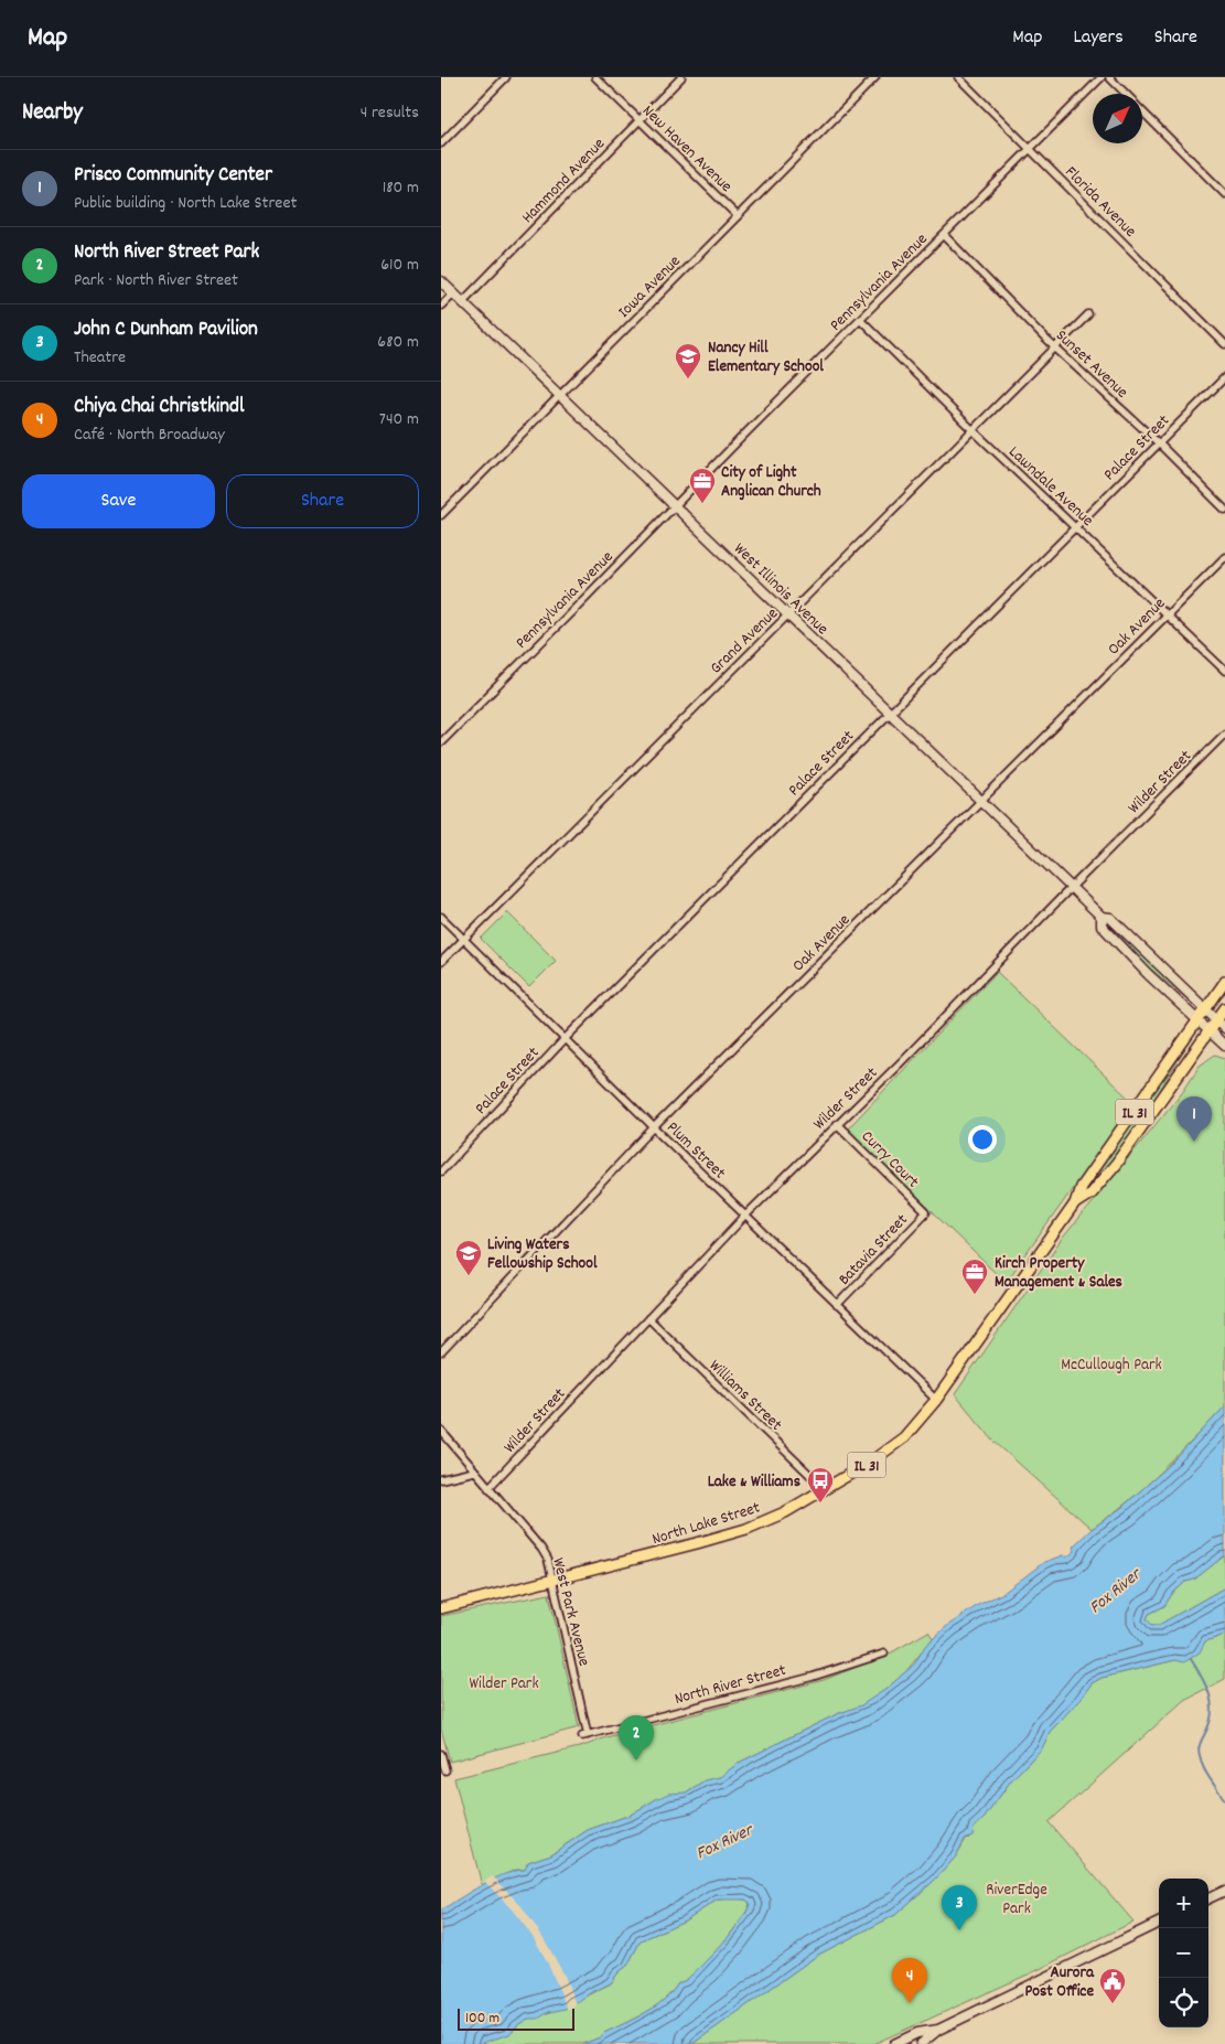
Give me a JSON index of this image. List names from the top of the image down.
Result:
{
  "streets": {
    "main road": ["West Illinois Avenue", "IL 31", "North Lake Street"],
    "street": [
      "New Haven Avenue",
      "Hammond Avenue",
      "Florida Avenue",
      "Pennsylvania Avenue",
      "Iowa Avenue",
      "Sunset Avenue",
      "Palace Street",
      "Lawndale Avenue",
      "Oak Avenue",
      "Grand Avenue",
      "Wilder Street",
      "Plum Street",
      "Curry Court",
      "Batavia Street",
      "Williams Street",
      "West Park Avenue",
      "North River Street"
    ]
  },
  "crossings": [
    ["New Haven Avenue", "Hammond Avenue"],
    ["New Haven Avenue", "Iowa Avenue"],
    ["Hammond Avenue", "West Illinois Avenue"],
    ["Florida Avenue", "Pennsylvania Avenue"],
    ["Pennsylvania Avenue", "Sunset Avenue"],
    ["Pennsylvania Avenue", "Lawndale Avenue"],
    ["Pennsylvania Avenue", "West Illinois Avenue"],
    ["Iowa Avenue", "West Illinois Avenue"],
    ["Sunset Avenue", "Palace Street"],
    ["Sunset Avenue", "Grand Avenue"],
    ["Palace Street", "Lawndale Avenue"],
    ["Palace Street", "West Illinois Avenue"],
    ["Palace Street", "Plum Street"],
    ["Lawndale Avenue", "Oak Avenue"],
    ["Lawndale Avenue", "Grand Avenue"],
    ["West Illinois Avenue", "Oak Avenue"],
    ["West Illinois Avenue", "Grand Avenue"],
    ["West Illinois Avenue", "Wilder Street"],
    ["West Illinois Avenue", "North Lake Street"],
    ["Oak Avenue", "Plum Street"],
    ["Grand Avenue", "Plum Street"],
    ["Wilder Street", "Plum Street"],
    ["Wilder Street", "Curry Court"],
    ["Wilder Street", "Williams Street"],
    ["Wilder Street", "West Park Avenue"],
    ["Plum Street", "Batavia Street"],
    ["Plum Street", "North Lake Street"],
    ["Curry Court", "Batavia Street"],
    ["Williams Street", "North Lake Street"],
    ["North Lake Street", "West Park Avenue"],
    ["West Park Avenue", "North River Street"]
  ],
  "water": ["Fox River"],
  "parks": ["McCullough Park", "Wilder Park", "RiverEdge Park"],
  "places": {
    "school or university": ["Nancy Hill Elementary School", "Living Waters Fellowship School"],
    "office": ["City of Light Anglican Church", "Kirch Property Management & Sales"],
    "bus stop": ["Lake & Williams"],
    "public building": ["Aurora Post Office"]
  },
  "scale_bar": "100 m",
  "north": "top right",
  "page": {
    "header": "Map",
    "nav": ["Map", "Layers", "Share"],
    "heading": ["Nearby", "4 results"],
    "list": [
      {
        "mark": "1",
        "name": "Prisco Community Center",
        "note": "Public building · North Lake Street",
        "value": "180 m"
      },
      {
        "mark": "2",
        "name": "North River Street Park",
        "note": "Park · North River Street",
        "value": "610 m"
      },
      {
        "mark": "3",
        "name": "John C Dunham Pavilion",
        "note": "Theatre",
        "value": "680 m"
      },
      {
        "mark": "4",
        "name": "Chiya Chai Christkindl",
        "note": "Café · North Broadway",
        "value": "740 m"
      }
    ],
    "buttons": ["Save", "Share"],
    "pins": [
      "1",
      "2",
      "3",
      "4"
    ],
    "map_buttons": ["+", "−"],
    "scale": "100 m"
  }
}
